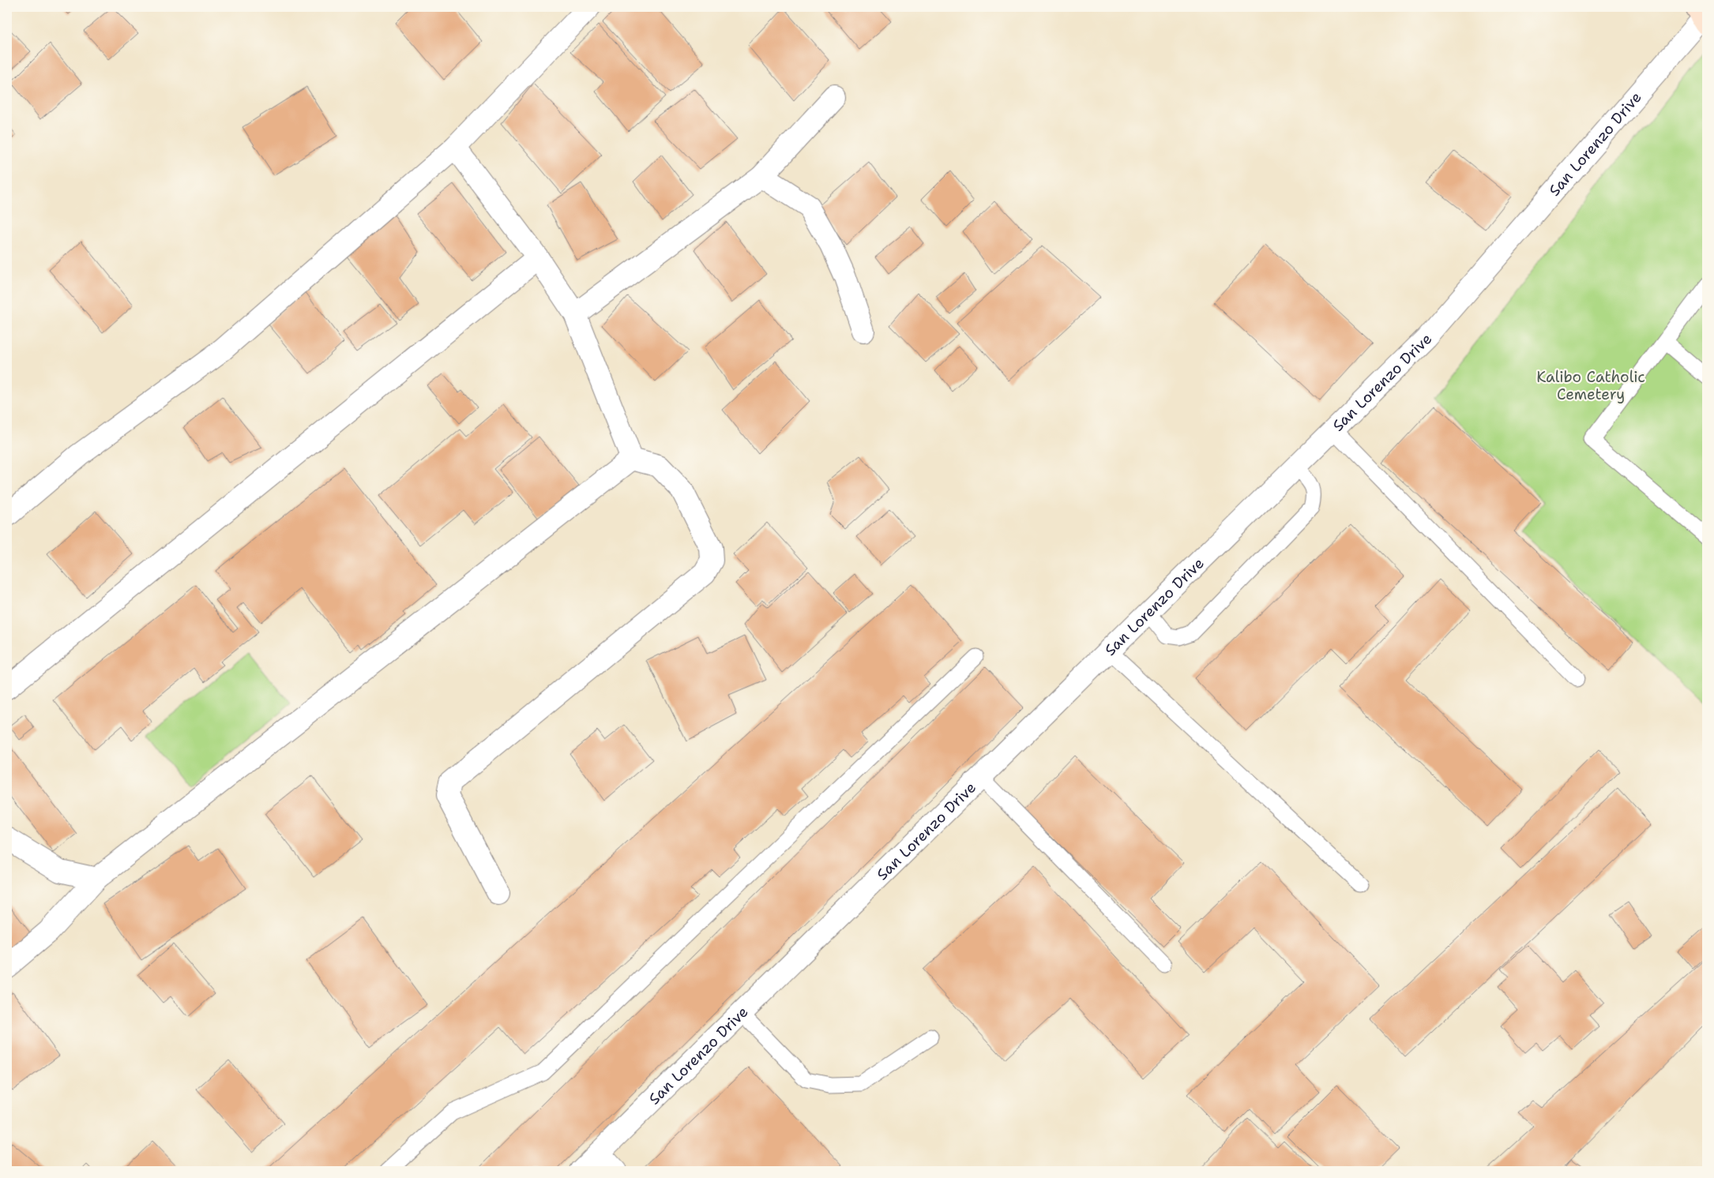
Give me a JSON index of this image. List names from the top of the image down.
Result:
{
  "streets": {
    "street": ["San Lorenzo Drive"]
  },
  "parks": ["Kalibo Catholic Cemetery"]
}
